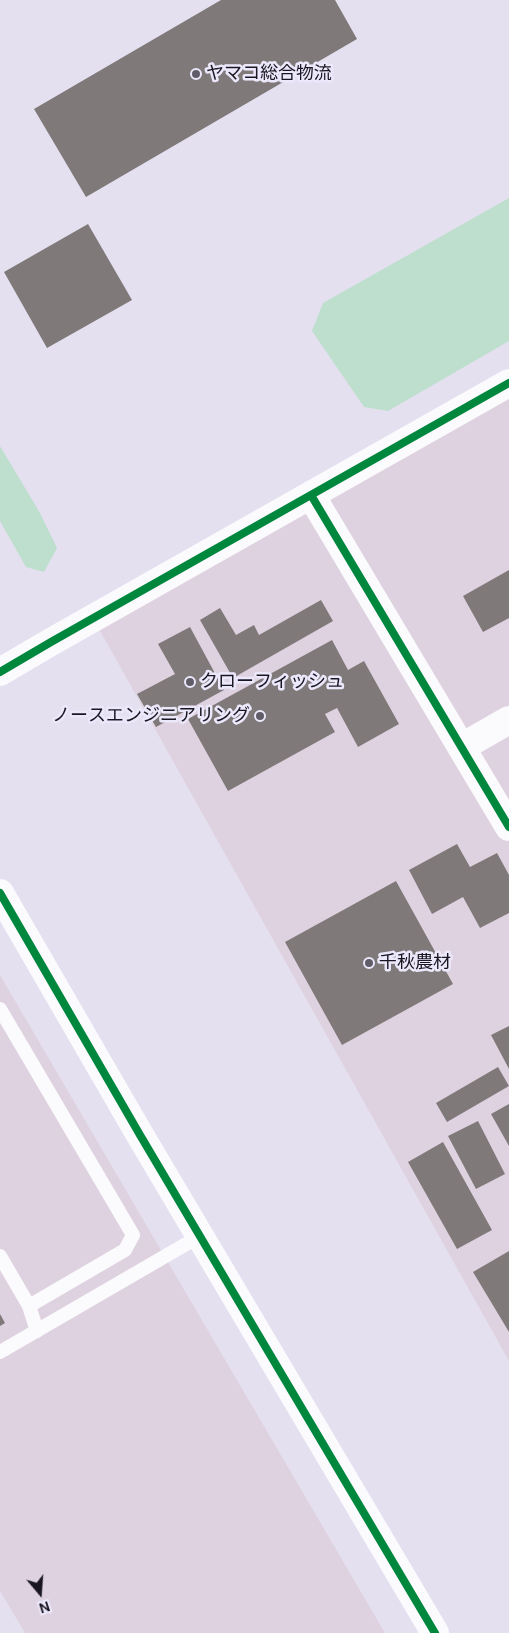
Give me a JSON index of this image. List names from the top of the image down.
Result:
{
  "places": [
    "ヤマコ総合物流",
    "クローフィッシュ",
    "ノースエンジニアリング",
    "千秋農材"
  ],
  "north": "bottom"
}
